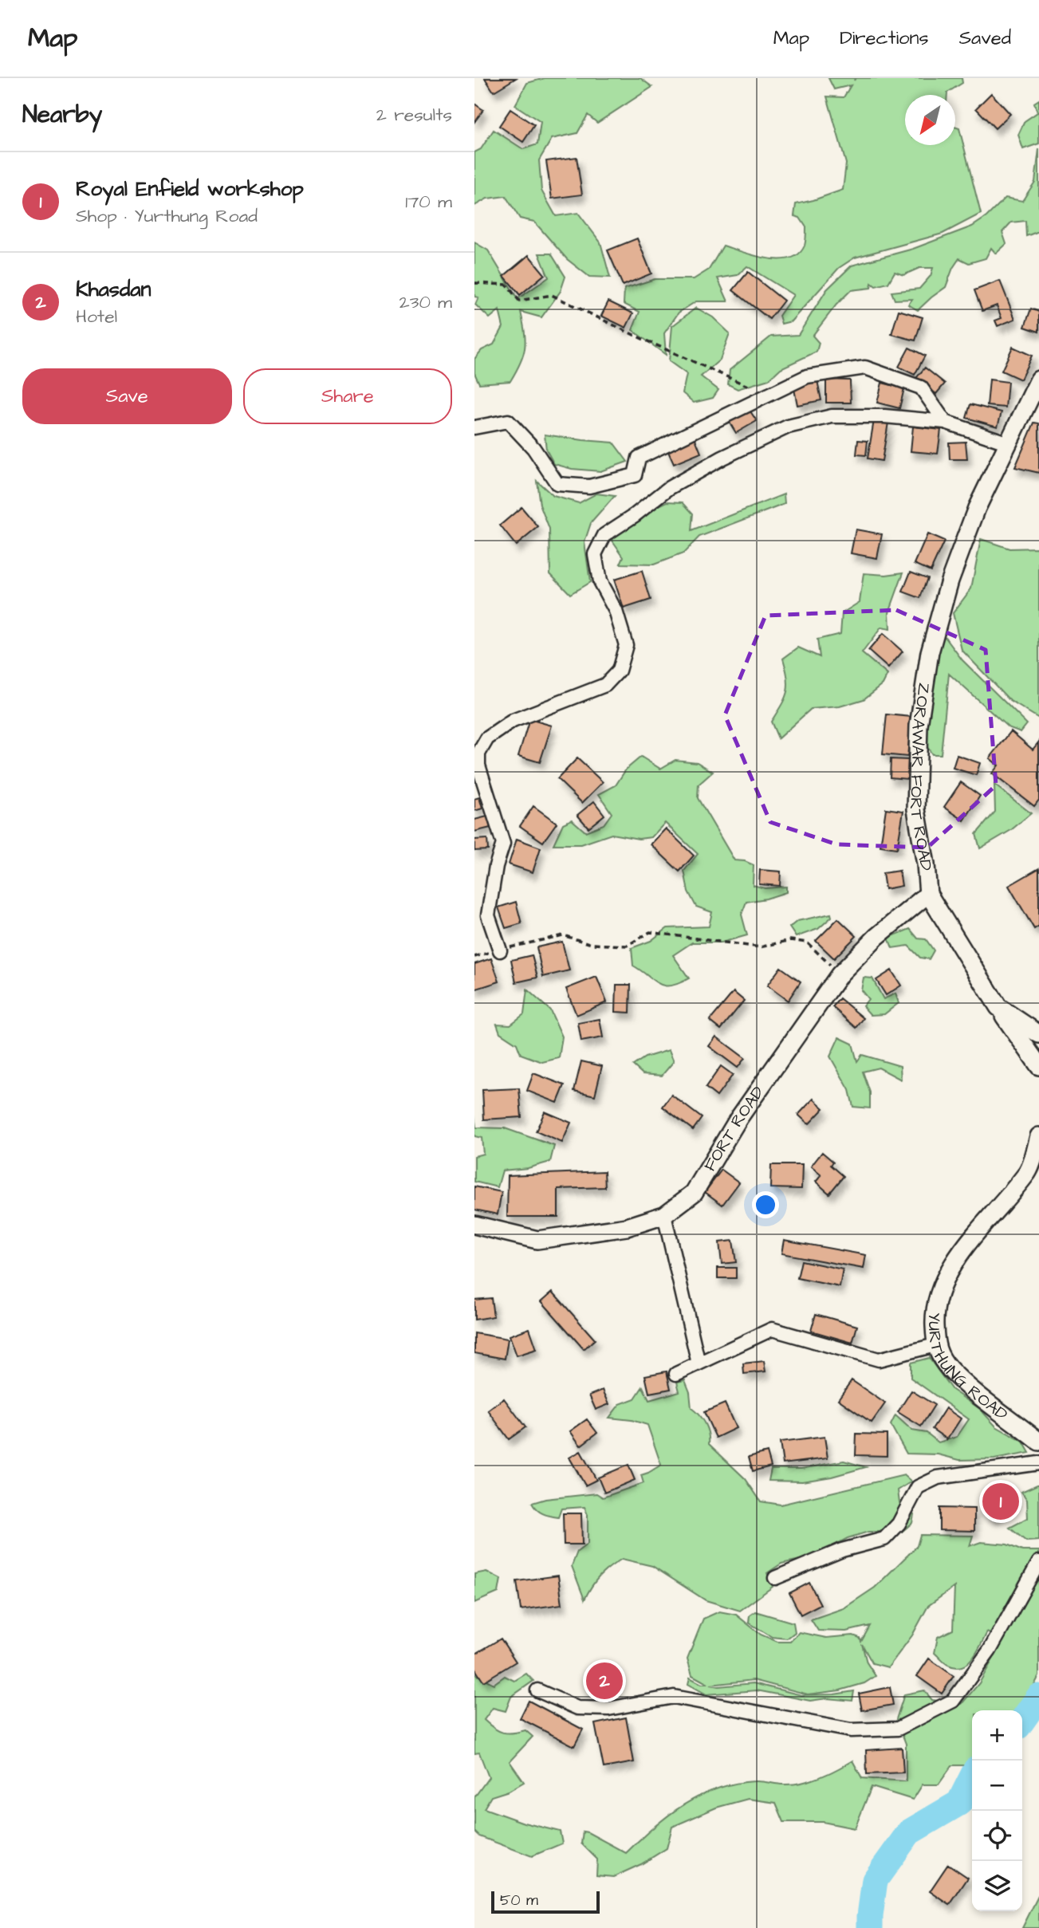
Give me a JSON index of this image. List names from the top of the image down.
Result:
{
  "streets": {
    "street": ["ZORAWAR FORT ROAD", "FORT ROAD", "YURTHUNG ROAD"]
  },
  "crossings": [
    ["ZORAWAR FORT ROAD", "FORT ROAD"]
  ],
  "scale_bar": "50 m",
  "north": "bottom left",
  "page": {
    "header": "Map",
    "nav": ["Map", "Directions", "Saved"],
    "heading": ["Nearby", "2 results"],
    "list": [
      {
        "mark": "1",
        "name": "Royal Enfield workshop",
        "note": "Shop · Yurthung Road",
        "value": "170 m"
      },
      {
        "mark": "2",
        "name": "Khasdan",
        "note": "Hotel",
        "value": "230 m"
      }
    ],
    "buttons": ["Save", "Share"],
    "pins": ["1", "2"],
    "map_buttons": ["+", "−"],
    "scale": "50 m"
  }
}
